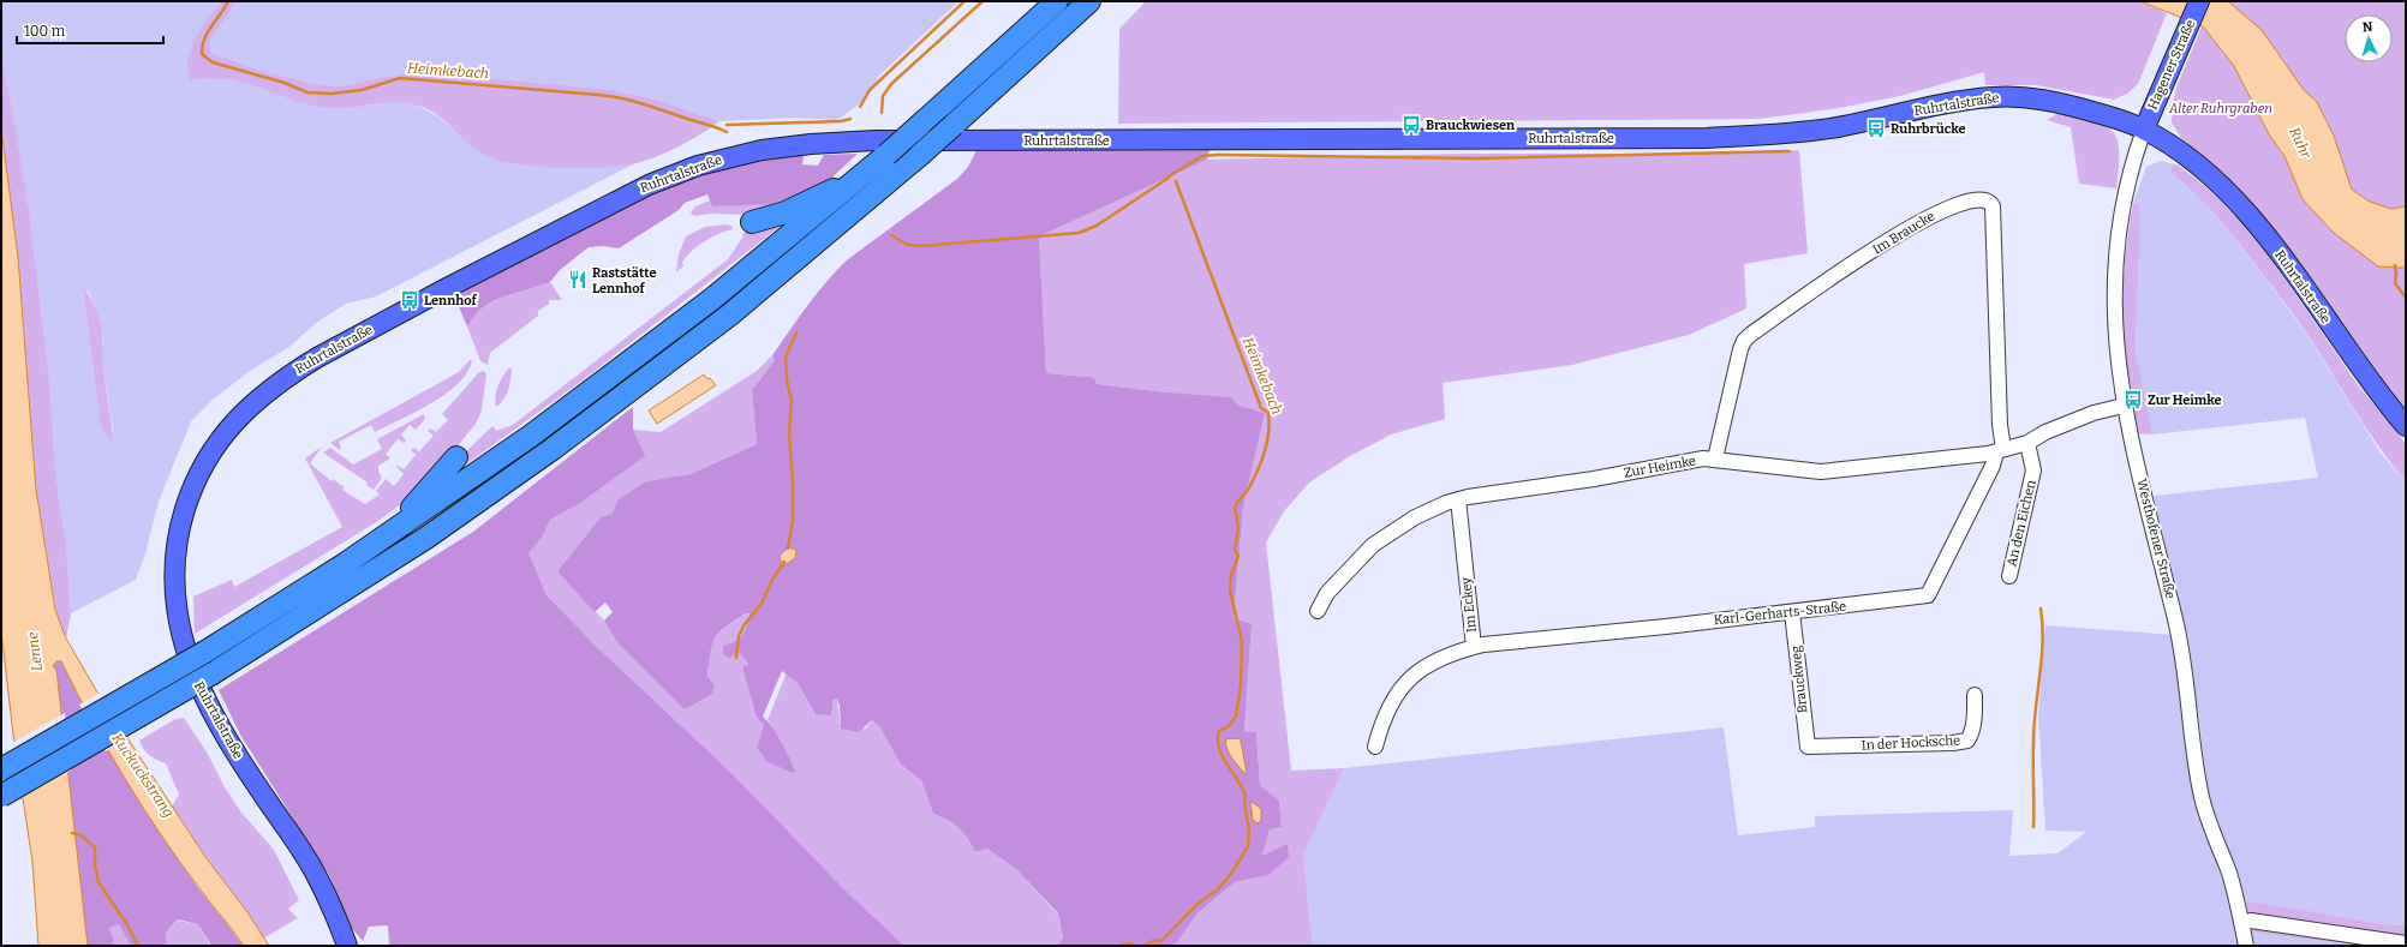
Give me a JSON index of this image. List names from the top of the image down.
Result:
{
  "streets": {
    "main road": ["Hagener Straße", "Ruhrtalstraße"],
    "street": [
      "Im Braucke",
      "Zur Heimke",
      "An den Eichen",
      "Westhofener Straße",
      "Im Eckey",
      "Karl-Gerharts-Straße",
      "Brauckweg",
      "In der Hocksche"
    ]
  },
  "crossings": [
    ["Hagener Straße", "Ruhrtalstraße"],
    ["Hagener Straße", "Westhofener Straße"],
    ["Ruhrtalstraße", "Westhofener Straße"],
    ["Im Braucke", "Zur Heimke"],
    ["Im Braucke", "Karl-Gerharts-Straße"],
    ["Zur Heimke", "An den Eichen"],
    ["Zur Heimke", "Westhofener Straße"],
    ["Zur Heimke", "Im Eckey"],
    ["Zur Heimke", "Karl-Gerharts-Straße"],
    ["Im Eckey", "Karl-Gerharts-Straße"],
    ["Karl-Gerharts-Straße", "Brauckweg"],
    ["Brauckweg", "In der Hocksche"]
  ],
  "water": [
    "Heimkebach",
    "Ruhr",
    "Lenne",
    "Kuckuckstrang"
  ],
  "parks": ["Alter Ruhrgraben"],
  "places": {
    "bus stop": [
      "Brauckwiesen",
      "Ruhrbrücke",
      "Lennhof",
      "Zur Heimke"
    ],
    "restaurant": ["Raststätte Lennhof"]
  },
  "scale_bar": "100 m",
  "north": "top"
}
